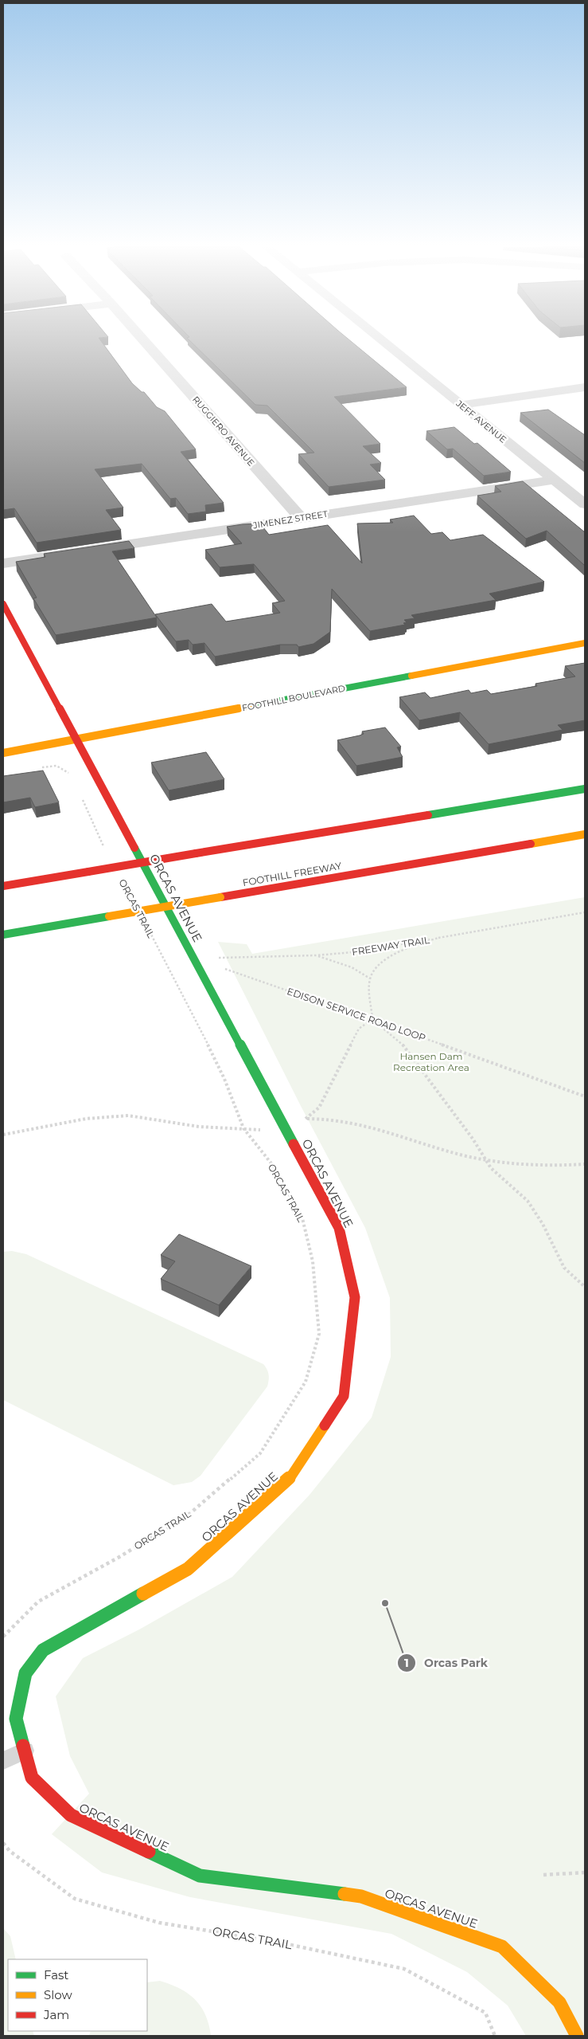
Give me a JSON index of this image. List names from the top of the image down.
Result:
{
  "streets": {
    "main road": ["FOOTHILL BOULEVARD", "FOOTHILL FREEWAY", "ORCAS AVENUE"],
    "street": ["JEFF AVENUE", "RUGGIERO AVENUE", "JIMENEZ STREET"],
    "path": ["ORCAS TRAIL", "FREEWAY TRAIL", "EDISON SERVICE ROAD LOOP"]
  },
  "crossings": [
    ["JEFF AVENUE", "JIMENEZ STREET"],
    ["RUGGIERO AVENUE", "JIMENEZ STREET"],
    ["FOOTHILL BOULEVARD", "ORCAS AVENUE"],
    ["ORCAS AVENUE", "FREEWAY TRAIL"],
    ["ORCAS AVENUE", "EDISON SERVICE ROAD LOOP"],
    ["FREEWAY TRAIL", "EDISON SERVICE ROAD LOOP"]
  ],
  "parks": ["Hansen Dam Recreation Area"],
  "places": ["Orcas Park"],
  "legend": ["Fast", "Slow", "Jam"]
}
